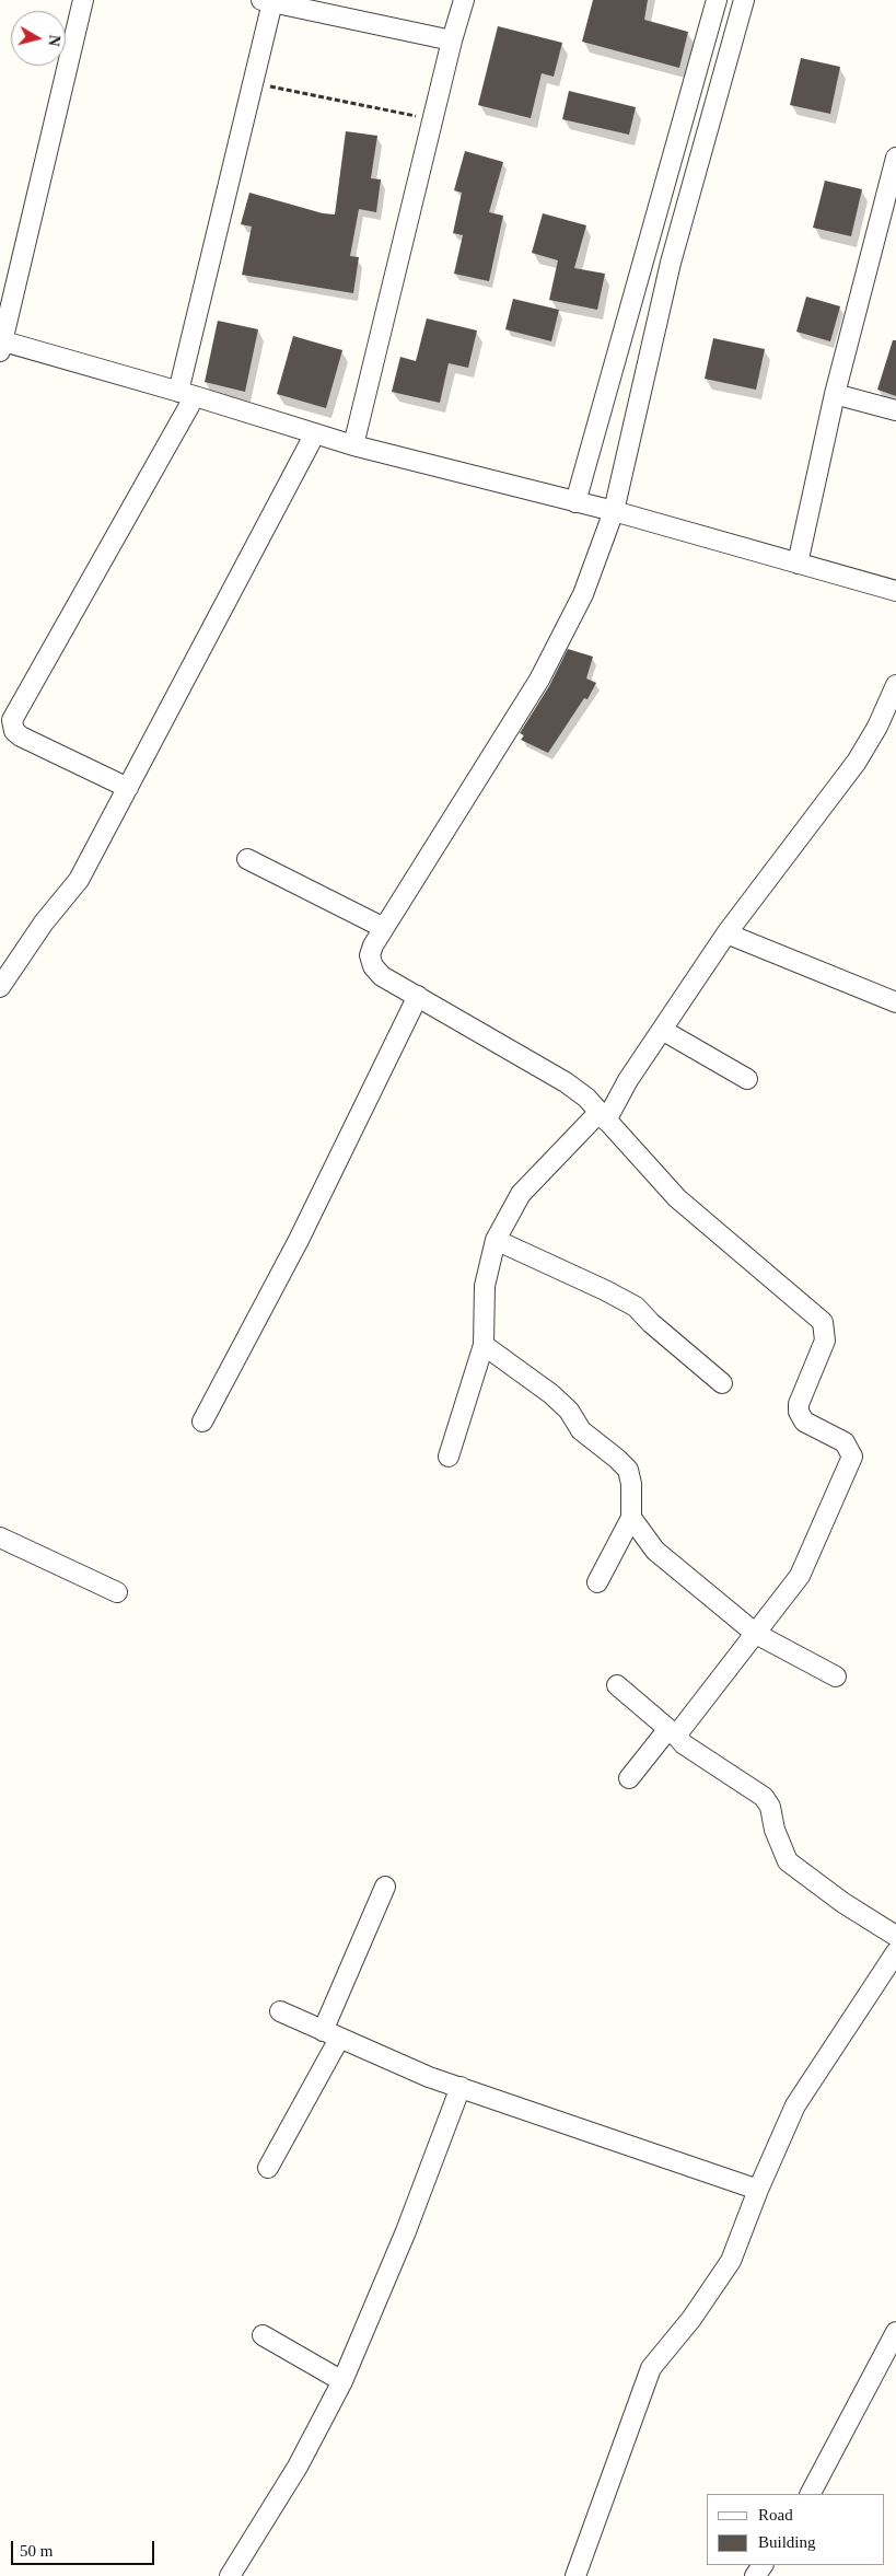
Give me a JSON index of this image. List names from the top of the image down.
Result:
{
  "legend": ["Road", "Building"],
  "scale_bar": "50 m",
  "north": "right"
}
